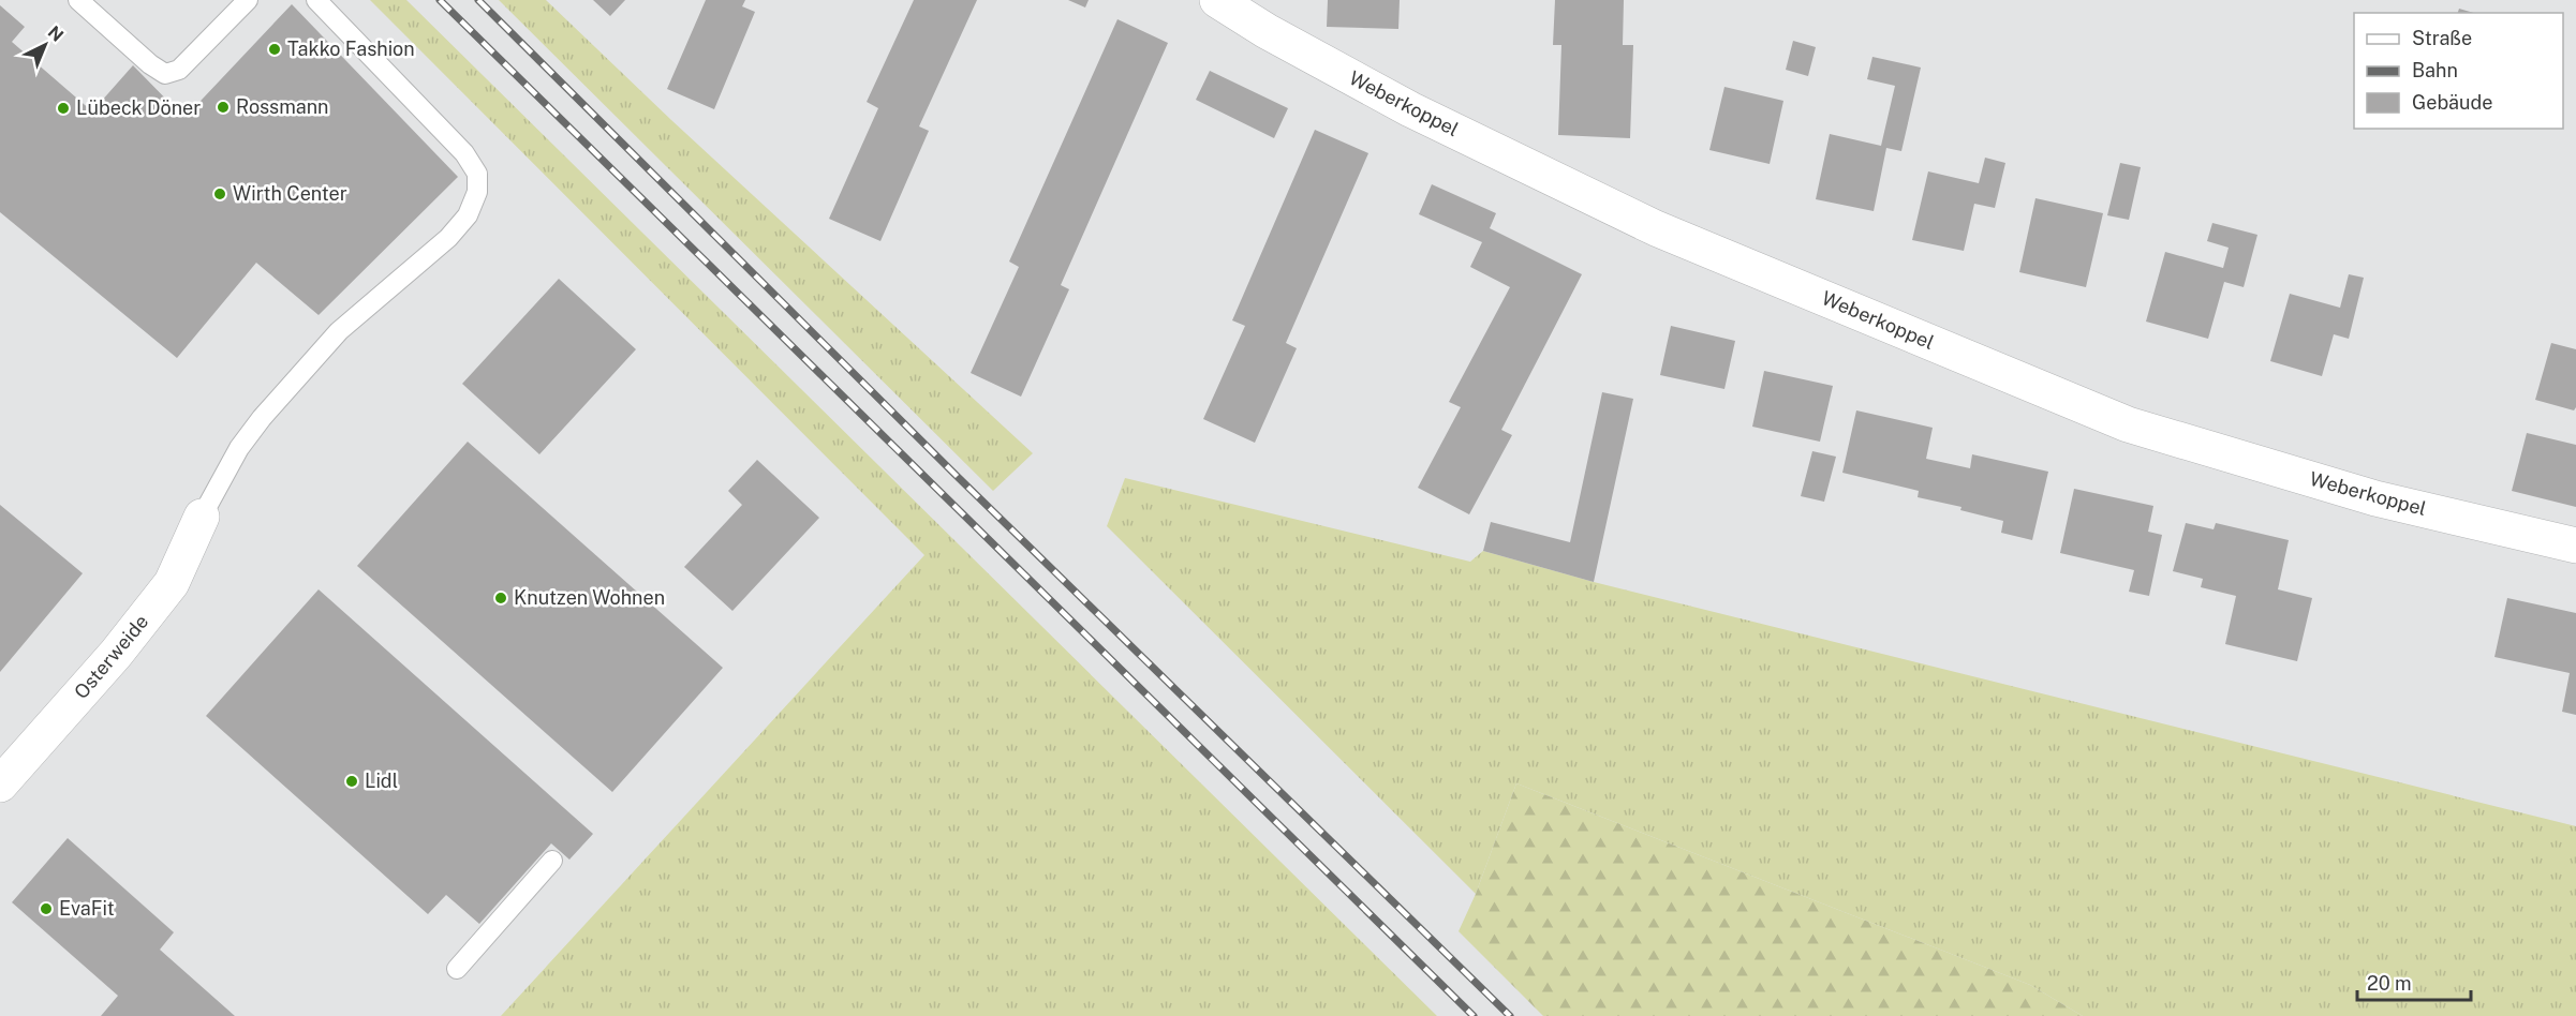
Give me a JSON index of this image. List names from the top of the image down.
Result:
{
  "streets": {
    "street": ["Weberkoppel", "Osterweide"]
  },
  "places": [
    "Takko Fashion",
    "Rossmann",
    "Lübeck Döner",
    "Wirth Center",
    "Knutzen Wohnen",
    "Lidl",
    "EvaFit"
  ],
  "legend": ["Straße", "Bahn", "Gebäude"],
  "scale_bar": "20 m",
  "north": "top right"
}
